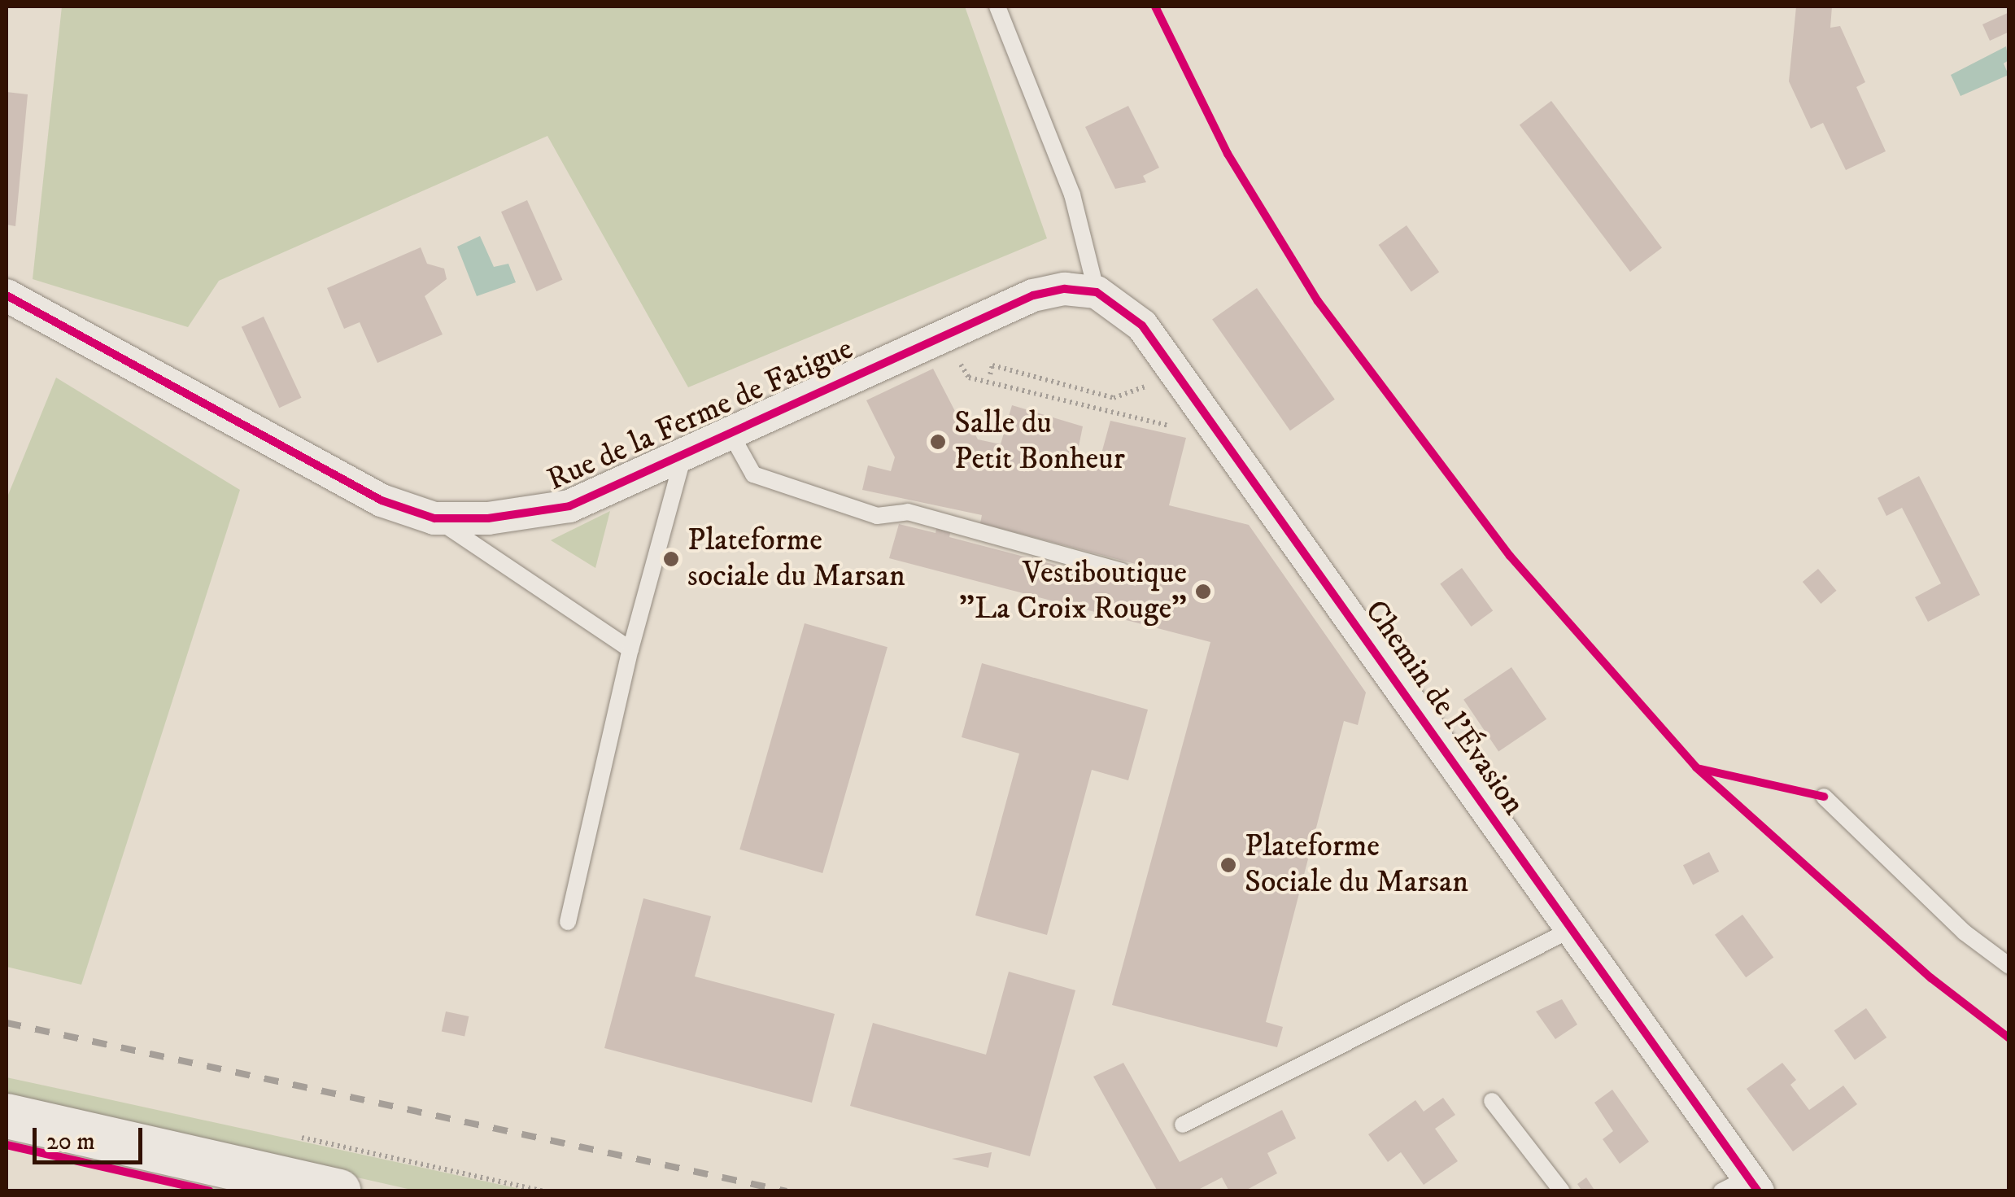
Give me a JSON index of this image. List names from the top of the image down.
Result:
{
  "streets": {
    "street": ["Rue de la Ferme de Fatigue", "Chemin de l'Évasion"]
  },
  "crossings": [
    ["Rue de la Ferme de Fatigue", "Chemin de l'Évasion"]
  ],
  "places": [
    "Salle du Petit Bonheur",
    "Plateforme sociale du Marsan",
    "Vestiboutique \"La Croix Rouge\"",
    "Plateforme Sociale du Marsan"
  ],
  "scale_bar": "20 m"
}
